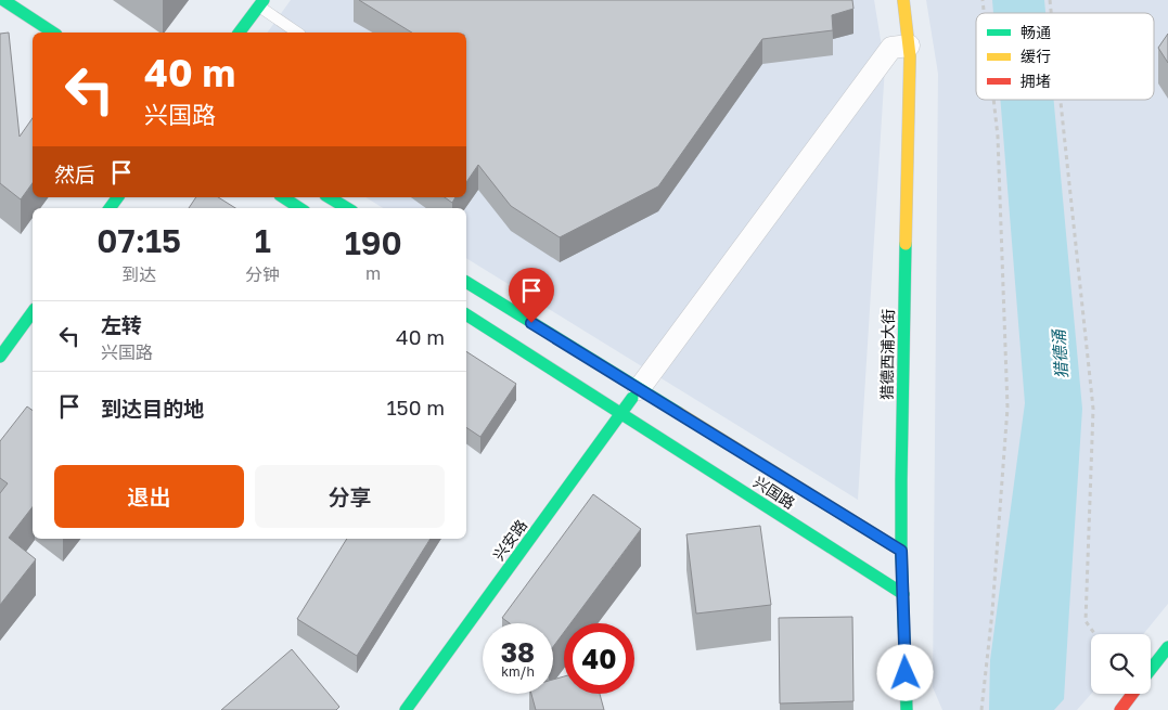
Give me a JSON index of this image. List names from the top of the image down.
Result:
{
  "streets": {
    "street": ["猎德西浦大街", "兴国路", "兴安路"]
  },
  "crossings": [
    ["猎德西浦大街", "兴国路"],
    ["兴国路", "兴安路"]
  ],
  "water": ["猎德涌"],
  "legend": ["畅通", "缓行", "拥堵"],
  "page": {
    "turn": ["40 m", "兴国路"],
    "then": "然后",
    "eta": [
      "07:15",
      "到达",
      "1",
      "分钟",
      "190",
      "m"
    ],
    "list": [
      {
        "name": "左转",
        "note": "兴国路",
        "value": "40 m"
      },
      {
        "name": "到达目的地",
        "value": "150 m"
      }
    ],
    "buttons": ["退出", "分享"],
    "speed": "38 km/h",
    "limit": "40"
  }
}
